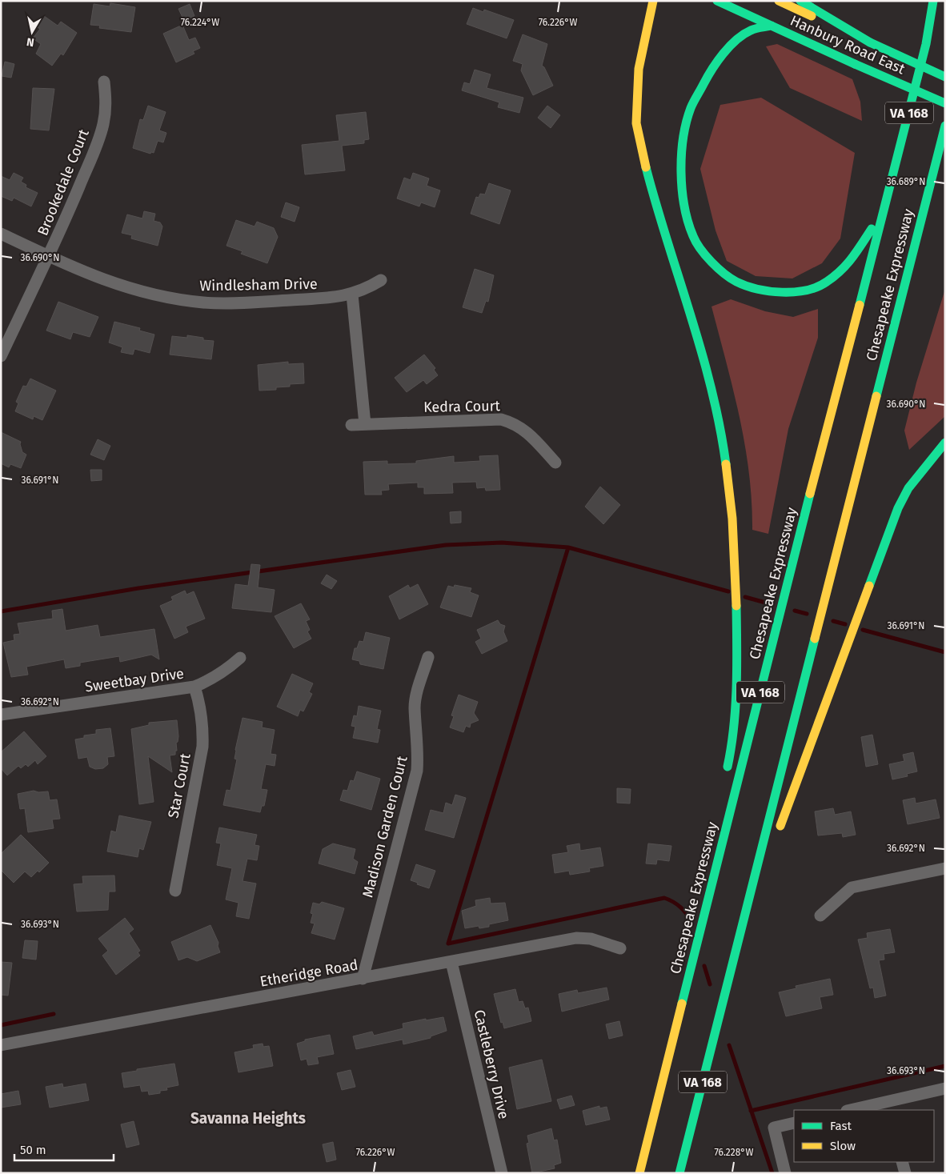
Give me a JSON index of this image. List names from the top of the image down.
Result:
{
  "streets": {
    "main road": ["Hanbury Road East", "VA 168", "Chesapeake Expressway"],
    "street": [
      "Brookedale Court",
      "Windlesham Drive",
      "Kedra Court",
      "Sweetbay Drive",
      "Star Court",
      "Madison Garden Court",
      "Etheridge Road",
      "Castleberry Drive"
    ]
  },
  "crossings": [
    ["Brookedale Court", "Windlesham Drive"],
    ["Sweetbay Drive", "Star Court"],
    ["Madison Garden Court", "Etheridge Road"],
    ["Etheridge Road", "Castleberry Drive"]
  ],
  "districts": ["Savanna Heights"],
  "legend": ["Fast", "Slow"],
  "scale_bar": "50 m",
  "north": "bottom",
  "coordinates": [
    "76.224°W",
    "76.226°W",
    "36.689°N",
    "36.690°N",
    "36.691°N",
    "36.692°N",
    "36.693°N",
    "76.228°W"
  ]
}
